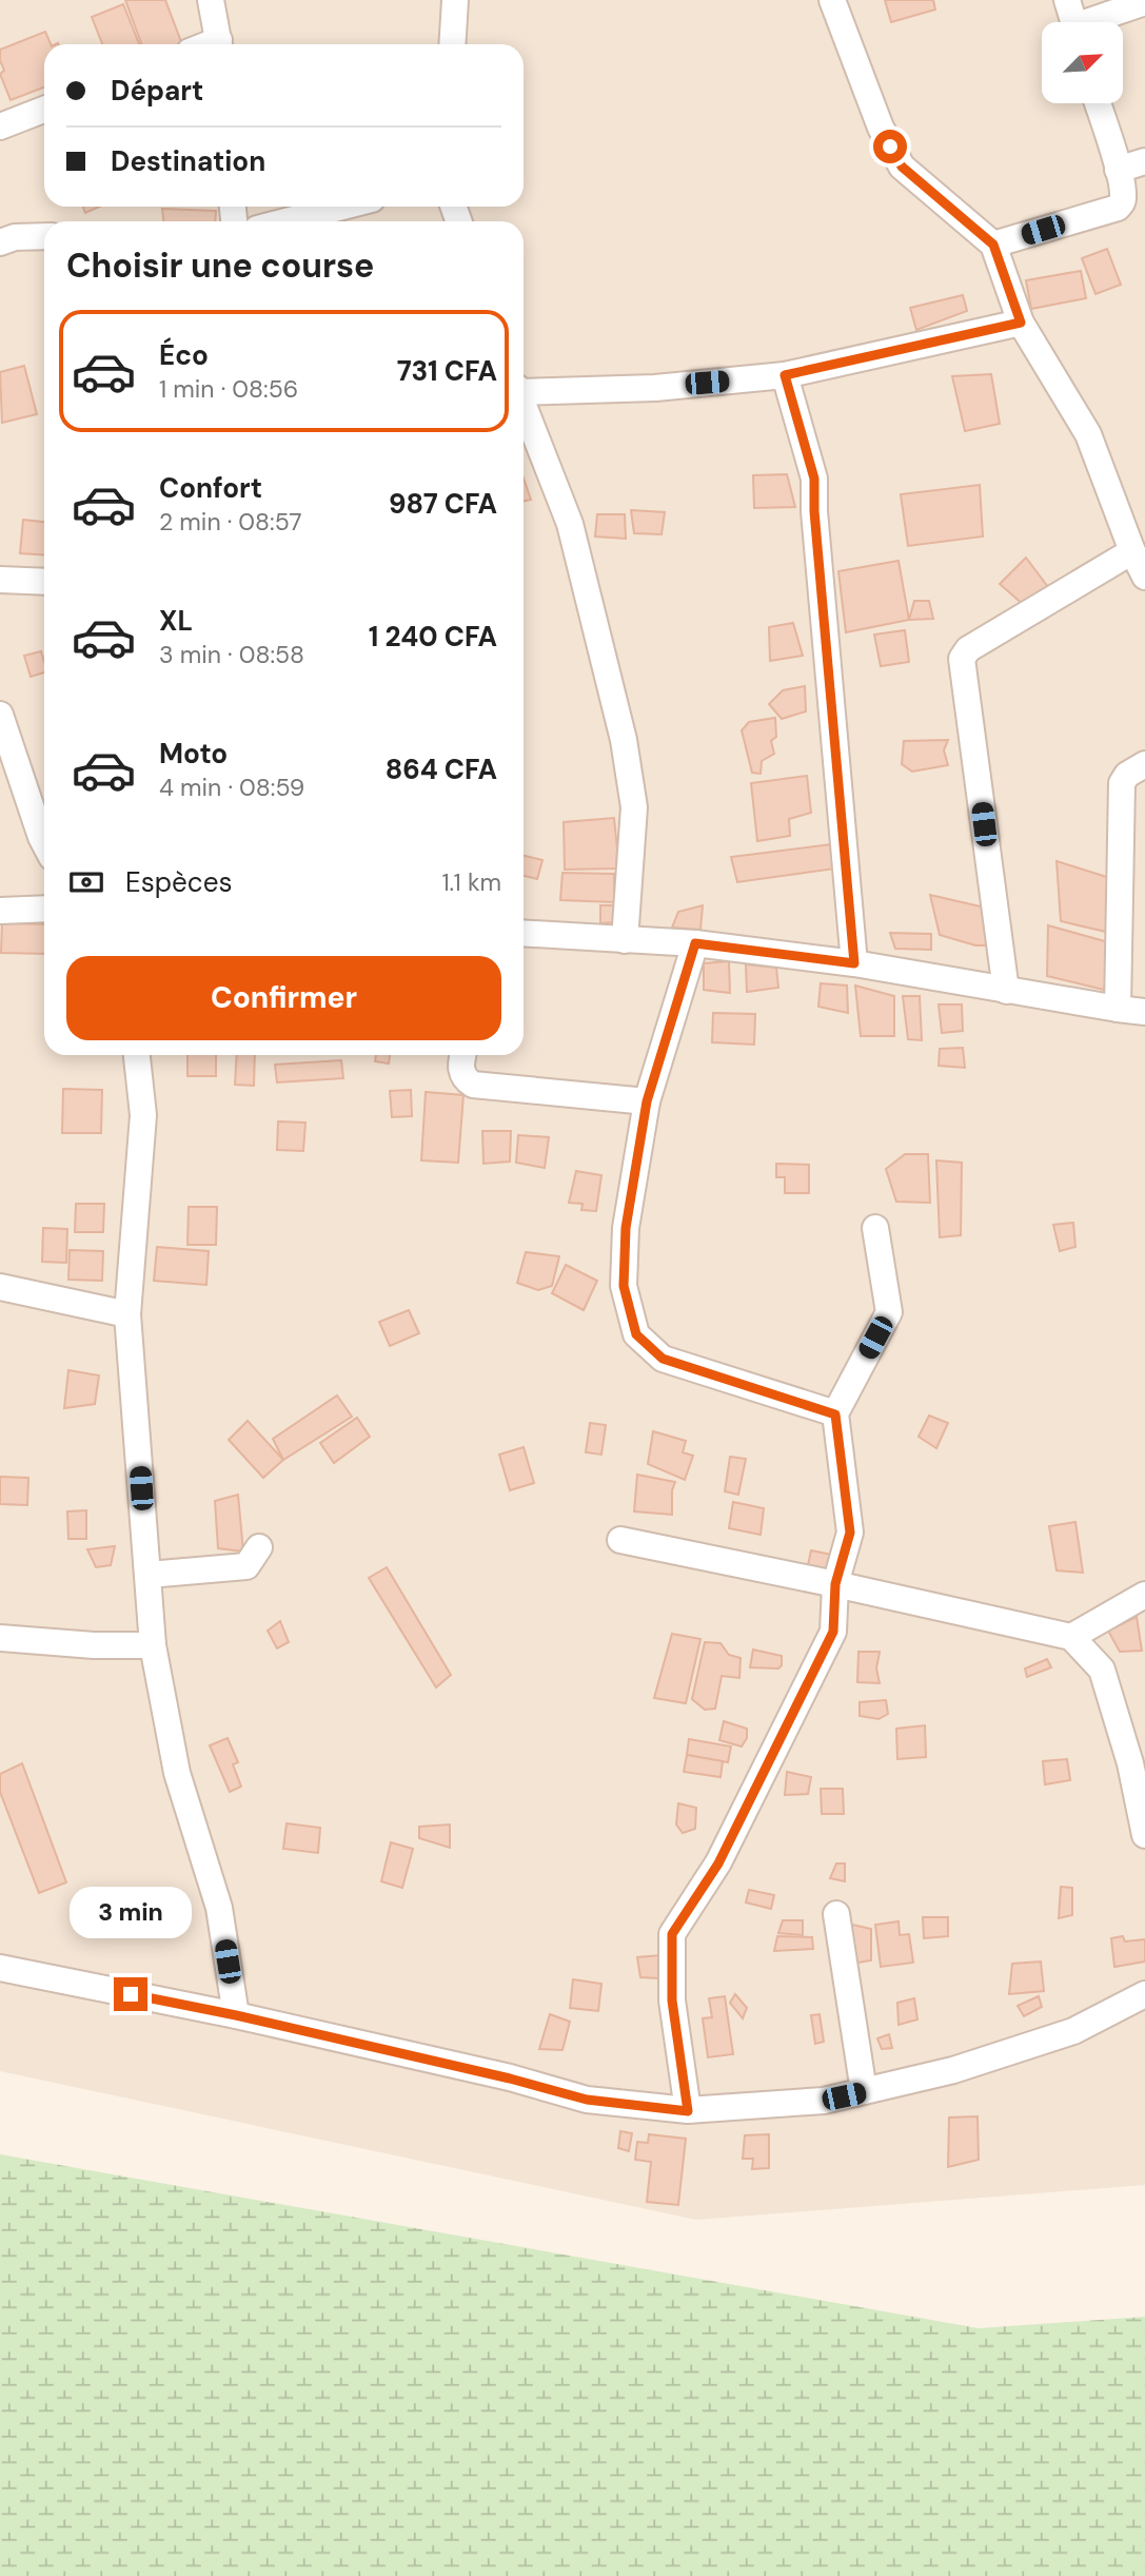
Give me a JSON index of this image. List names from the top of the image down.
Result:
{
  "north": "top right",
  "page": {
    "banner": ["Départ", "Destination"],
    "heading": "Choisir une course",
    "list": [
      {
        "name": "Éco",
        "note": "1 min · 08:56",
        "value": "731 CFA"
      },
      {
        "name": "Confort",
        "note": "2 min · 08:57",
        "value": "987 CFA"
      },
      {
        "name": "XL",
        "note": "3 min · 08:58",
        "value": "1 240 CFA"
      },
      {
        "name": "Moto",
        "note": "4 min · 08:59",
        "value": "864 CFA"
      }
    ],
    "pay": ["Espèces", "1.1 km"],
    "buttons": "Confirmer",
    "bubble": "3 min"
  }
}
